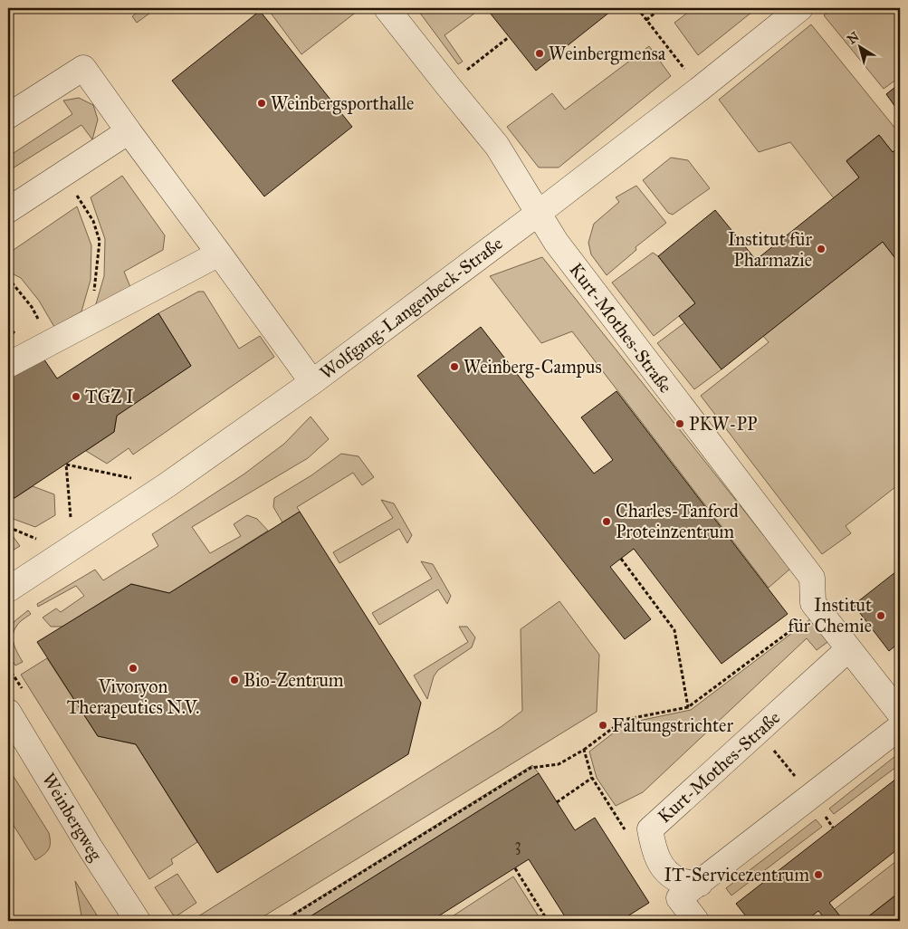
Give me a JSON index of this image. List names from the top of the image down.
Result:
{
  "streets": {
    "street": ["Wolfgang-Langenbeck-Straße", "Kurt-Mothes-Straße", "Weinbergweg"]
  },
  "crossings": [
    ["Wolfgang-Langenbeck-Straße", "Kurt-Mothes-Straße"]
  ],
  "places": [
    "Weinbergmensa",
    "Weinbergsporthalle",
    "Institut für Pharmazie",
    "Weinberg-Campus",
    "TGZ I",
    "PKW-PP",
    "Charles-Tanford Proteinzentrum",
    "Institut für Chemie",
    "Vivoryon Therapeutics N.V.",
    "Bio-Zentrum",
    "Faltungstrichter",
    "IT-Servicezentrum"
  ],
  "house_numbers": ["3"],
  "north": "top left"
}
